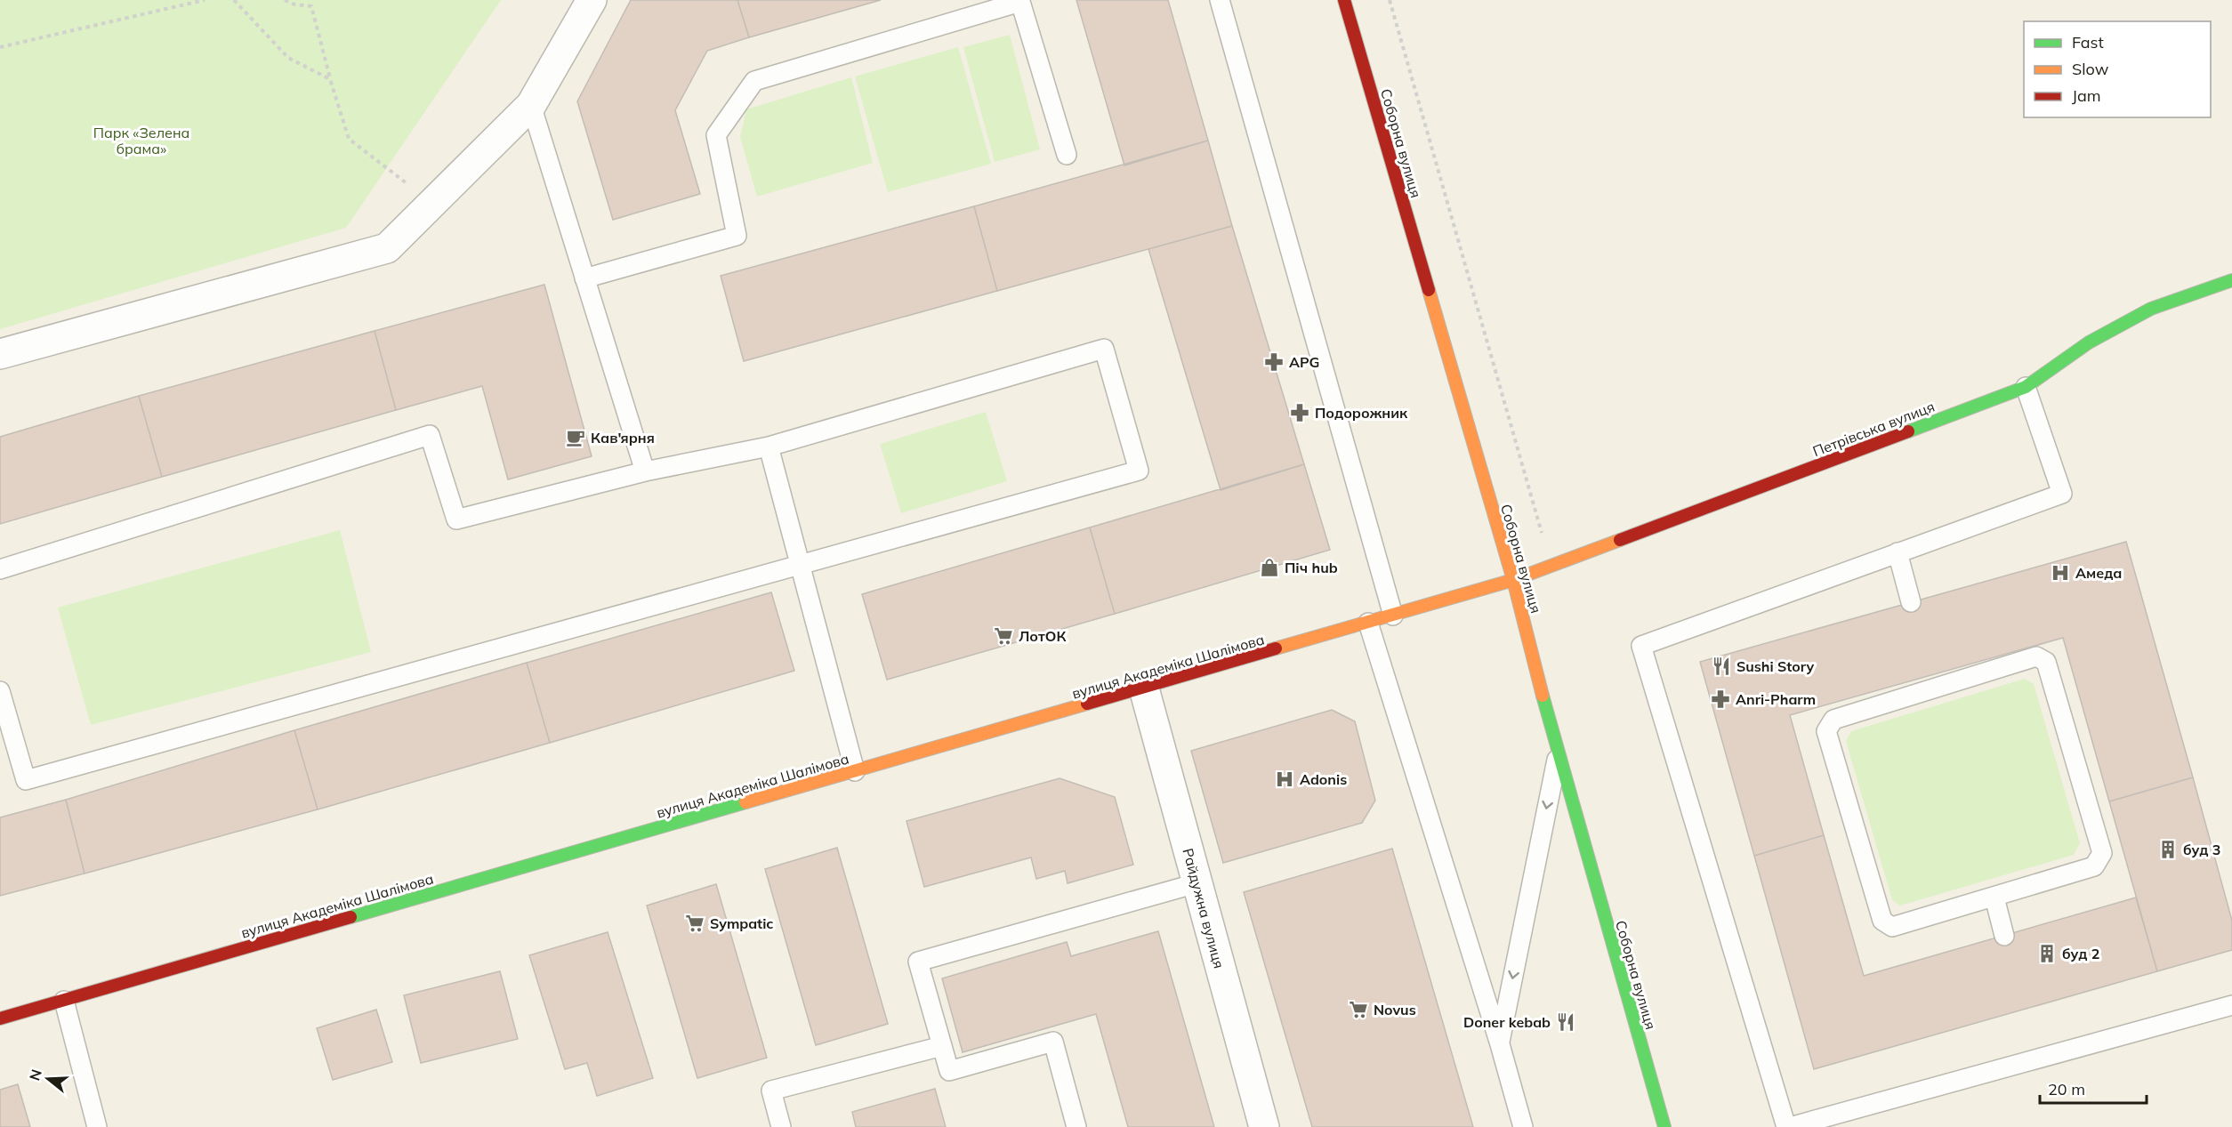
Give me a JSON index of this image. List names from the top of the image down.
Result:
{
  "streets": {
    "main road": ["Соборна вулиця", "Петрівська вулиця", "вулиця Академіка Шалімова"],
    "street": ["Райдужна вулиця"]
  },
  "crossings": [
    ["Соборна вулиця", "Петрівська вулиця"],
    ["Соборна вулиця", "вулиця Академіка Шалімова"],
    ["Петрівська вулиця", "вулиця Академіка Шалімова"],
    ["вулиця Академіка Шалімова", "Райдужна вулиця"]
  ],
  "parks": ["Парк «Зелена брама»"],
  "places": {
    "pharmacy": ["APG", "Подорожник", "Anri-Pharm"],
    "cafe": ["Кав'ярня"],
    "shop": ["Піч hub"],
    "hospital": ["Амеда", "Adonis"],
    "supermarket": ["ЛотОК", "Sympatic", "Novus"],
    "restaurant": ["Sushi Story", "Doner kebab"],
    "building": ["буд 3", "буд 2"]
  },
  "legend": ["Fast", "Slow", "Jam"],
  "scale_bar": "20 m",
  "north": "left"
}
